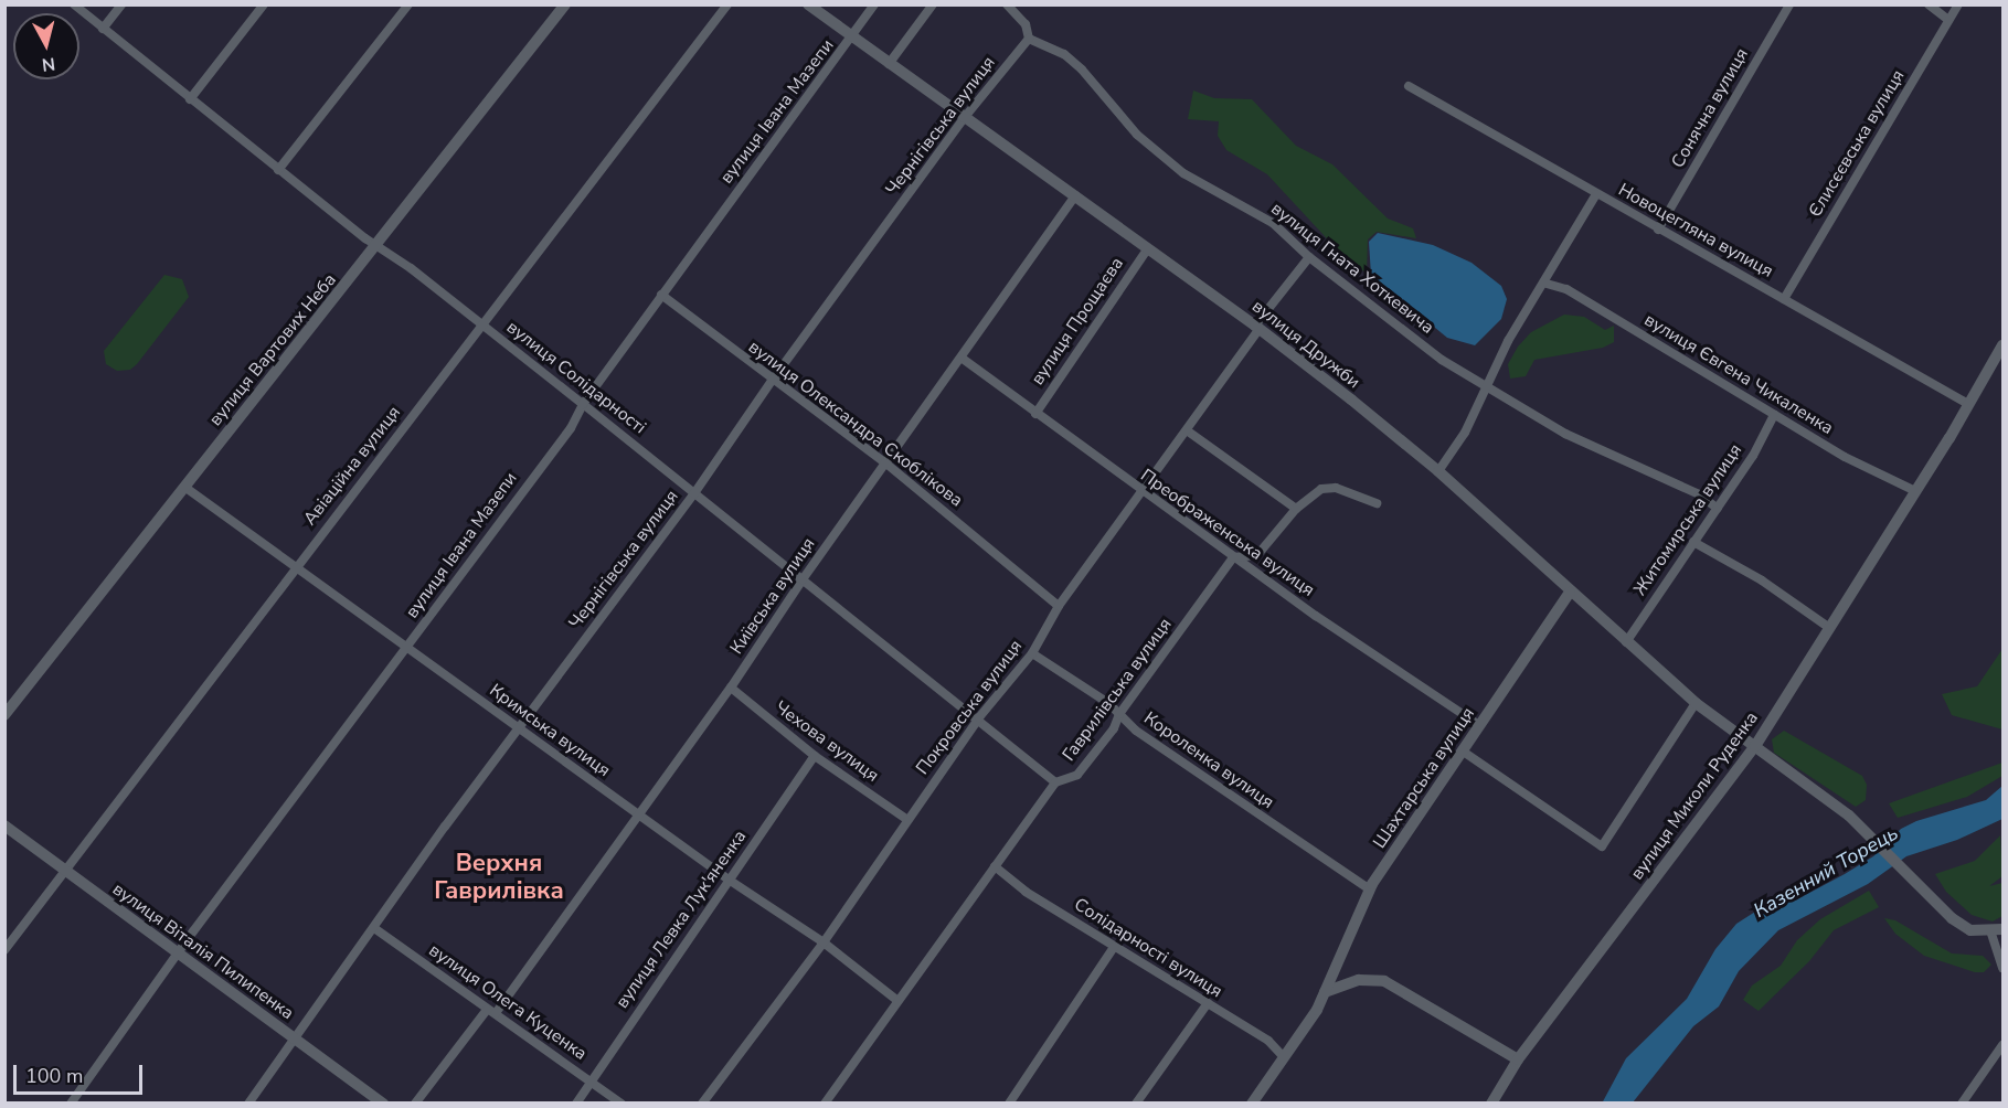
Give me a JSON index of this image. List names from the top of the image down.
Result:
{
  "streets": {
    "street": [
      "Сонячна вулиця",
      "вулиця Івана Мазепи",
      "Чернігівська вулиця",
      "Єлисєєвська вулиця",
      "Новоцегляна вулиця",
      "вулиця Гната Хоткевича",
      "вулиця Прощаєва",
      "вулиця Дружби",
      "вулиця Вартових Неба",
      "вулиця Євгена Чикаленка",
      "вулиця Солідарності",
      "вулиця Олександра Скоблікова",
      "Авіаційна вулиця",
      "Житомирська вулиця",
      "Преображенська вулиця",
      "Київська вулиця",
      "Гаврилівська вулиця",
      "Покровська вулиця",
      "Кримська вулиця",
      "Чехова вулиця",
      "Короленка вулиця",
      "Шахтарська вулиця",
      "вулиця Миколи Руденка",
      "вулиця Левка Лук'яненка",
      "Солідарності вулиця",
      "вулиця Віталія Пилипенка",
      "вулиця Олега Куценка"
    ]
  },
  "crossings": [
    ["Сонячна вулиця", "Новоцегляна вулиця"],
    ["вулиця Івана Мазепи", "вулиця Дружби"],
    ["вулиця Івана Мазепи", "вулиця Солідарності"],
    ["вулиця Івана Мазепи", "вулиця Олександра Скоблікова"],
    ["вулиця Івана Мазепи", "Кримська вулиця"],
    ["вулиця Івана Мазепи", "вулиця Віталія Пилипенка"],
    ["Чернігівська вулиця", "вулиця Гната Хоткевича"],
    ["Чернігівська вулиця", "вулиця Дружби"],
    ["Чернігівська вулиця", "вулиця Солідарності"],
    ["Чернігівська вулиця", "вулиця Олександра Скоблікова"],
    ["Чернігівська вулиця", "Кримська вулиця"],
    ["Чернігівська вулиця", "вулиця Віталія Пилипенка"],
    ["Чернігівська вулиця", "вулиця Олега Куценка"],
    ["Єлисєєвська вулиця", "Новоцегляна вулиця"],
    ["Новоцегляна вулиця", "вулиця Миколи Руденка"],
    ["вулиця Гната Хоткевича", "Житомирська вулиця"],
    ["вулиця Гната Хоткевича", "Покровська вулиця"],
    ["вулиця Прощаєва", "вулиця Дружби"],
    ["вулиця Прощаєва", "Преображенська вулиця"],
    ["вулиця Дружби", "Житомирська вулиця"],
    ["вулиця Дружби", "Київська вулиця"],
    ["вулиця Дружби", "Покровська вулиця"],
    ["вулиця Дружби", "Шахтарська вулиця"],
    ["вулиця Дружби", "вулиця Миколи Руденка"],
    ["вулиця Вартових Неба", "вулиця Солідарності"],
    ["вулиця Вартових Неба", "Кримська вулиця"],
    ["вулиця Євгена Чикаленка", "Житомирська вулиця"],
    ["вулиця Євгена Чикаленка", "вулиця Миколи Руденка"],
    ["вулиця Солідарності", "Авіаційна вулиця"],
    ["вулиця Солідарності", "Київська вулиця"],
    ["вулиця Солідарності", "Гаврилівська вулиця"],
    ["вулиця Солідарності", "Покровська вулиця"],
    ["вулиця Олександра Скоблікова", "Київська вулиця"],
    ["вулиця Олександра Скоблікова", "Покровська вулиця"],
    ["Авіаційна вулиця", "Кримська вулиця"],
    ["Авіаційна вулиця", "вулиця Віталія Пилипенка"],
    ["Преображенська вулиця", "Київська вулиця"],
    ["Преображенська вулиця", "Гаврилівська вулиця"],
    ["Преображенська вулиця", "Покровська вулиця"],
    ["Преображенська вулиця", "Шахтарська вулиця"],
    ["Київська вулиця", "Кримська вулиця"],
    ["Київська вулиця", "Чехова вулиця"],
    ["Київська вулиця", "вулиця Олега Куценка"],
    ["Гаврилівська вулиця", "Кримська вулиця"],
    ["Гаврилівська вулиця", "Короленка вулиця"],
    ["Гаврилівська вулиця", "Солідарності вулиця"],
    ["Покровська вулиця", "Кримська вулиця"],
    ["Покровська вулиця", "Чехова вулиця"],
    ["Покровська вулиця", "Короленка вулиця"],
    ["Кримська вулиця", "вулиця Левка Лук'яненка"],
    ["Чехова вулиця", "вулиця Левка Лук'яненка"],
    ["Короленка вулиця", "Шахтарська вулиця"],
    ["Шахтарська вулиця", "Солідарності вулиця"],
    ["вулиця Левка Лук'яненка", "вулиця Олега Куценка"]
  ],
  "districts": ["Верхня Гаврилівка"],
  "water": ["Казенний Торець"],
  "scale_bar": "100 m",
  "north": "bottom"
}
